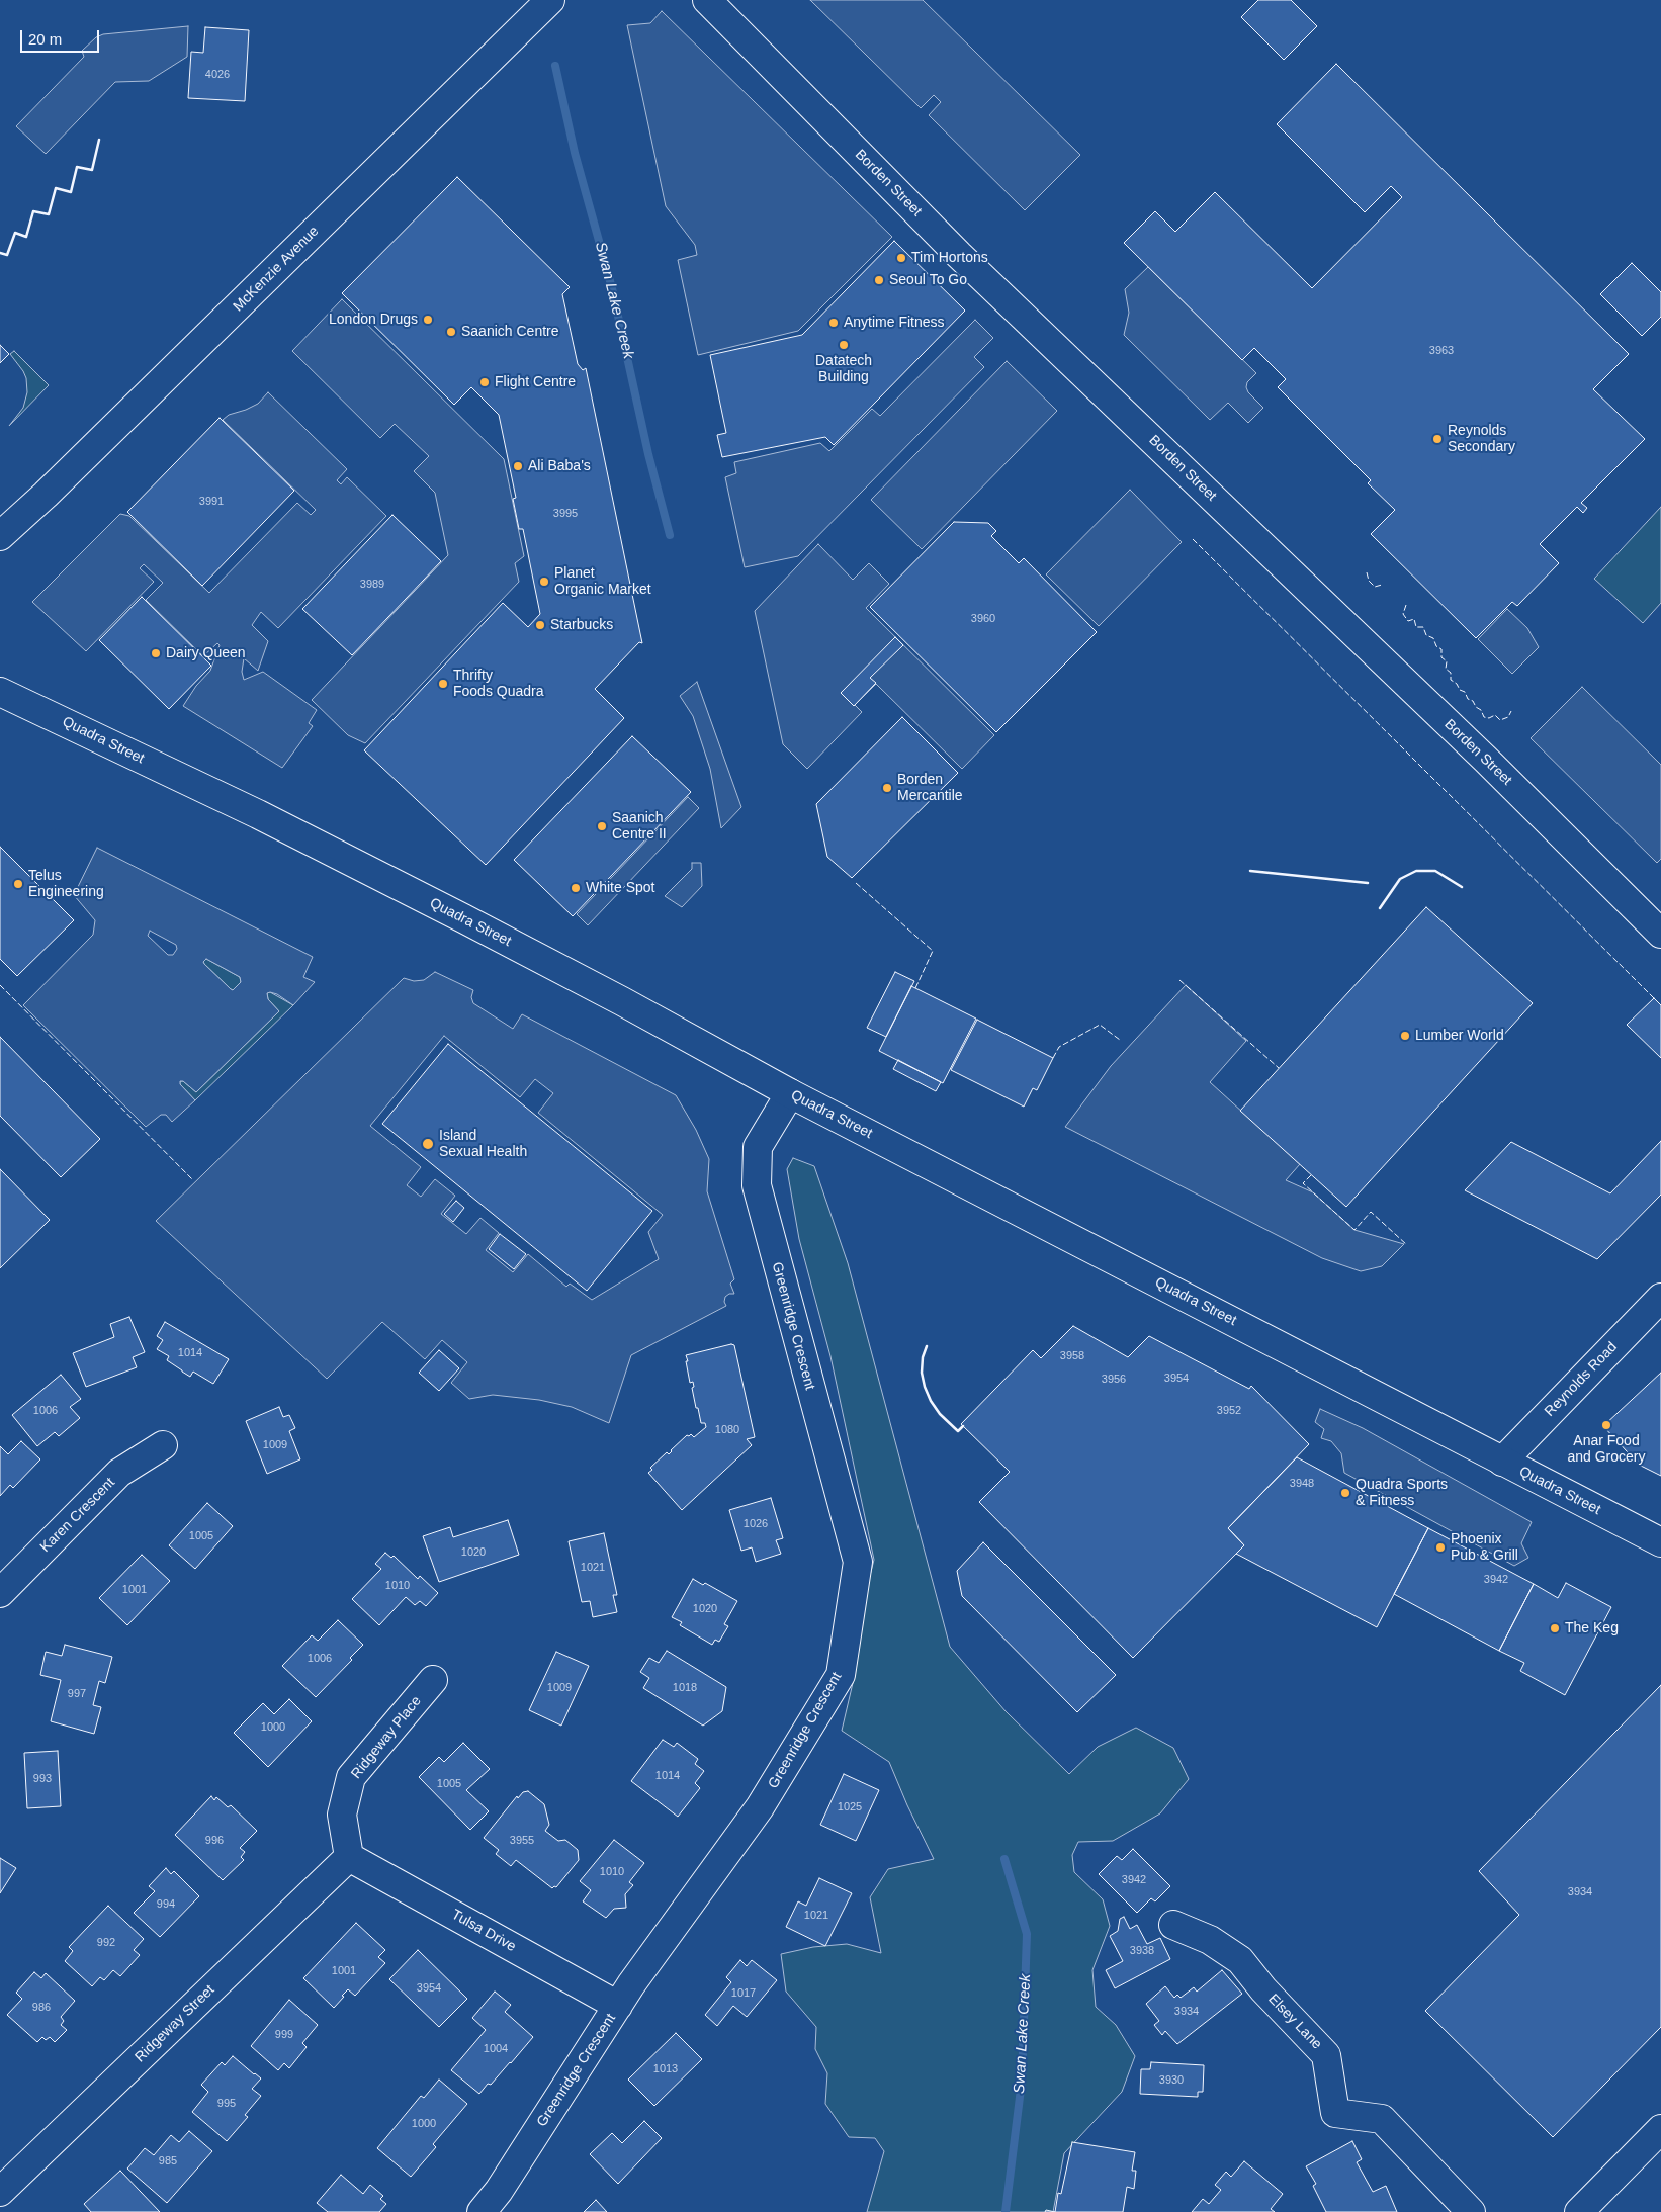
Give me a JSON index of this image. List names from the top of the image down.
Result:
{
  "streets": {
    "street": [
      "Borden Street",
      "McKenzie Avenue",
      "Quadra Street",
      "Greenridge Crescent",
      "Reynolds Road",
      "Karen Crescent",
      "Ridgeway Place",
      "Tulsa Drive",
      "Elsey Lane",
      "Ridgeway Street"
    ]
  },
  "crossings": [
    ["Quadra Street", "Greenridge Crescent"],
    ["Quadra Street", "Reynolds Road"],
    ["Greenridge Crescent", "Tulsa Drive"],
    ["Ridgeway Place", "Tulsa Drive"],
    ["Ridgeway Place", "Ridgeway Street"],
    ["Tulsa Drive", "Ridgeway Street"]
  ],
  "water": ["Swan Lake Creek"],
  "places": [
    "Tim Hortons",
    "Seoul To Go",
    "London Drugs",
    "Anytime Fitness",
    "Saanich Centre",
    "Datatech Building",
    "Flight Centre",
    "Reynolds Secondary",
    "Ali Baba's",
    "Planet Organic Market",
    "Starbucks",
    "Dairy Queen",
    "Thrifty Foods Quadra",
    "Borden Mercantile",
    "Saanich Centre II",
    "Telus Engineering",
    "White Spot",
    "Lumber World",
    "Island Sexual Health",
    "Anar Food and Grocery",
    "Quadra Sports & Fitness",
    "Phoenix Pub & Grill",
    "The Keg"
  ],
  "house_numbers": [
    "4026",
    "3963",
    "3991",
    "3995",
    "3989",
    "3960",
    "1014",
    "3958",
    "3954",
    "3956",
    "1006",
    "3952",
    "1080",
    "1009",
    "3948",
    "1026",
    "1005",
    "1020",
    "1021",
    "3942",
    "1010",
    "1001",
    "1020",
    "1006",
    "1009",
    "1018",
    "997",
    "1000",
    "1014",
    "993",
    "1005",
    "1025",
    "996",
    "3955",
    "1010",
    "3942",
    "3934",
    "994",
    "1021",
    "992",
    "3938",
    "1001",
    "3954",
    "1017",
    "986",
    "3934",
    "999",
    "1004",
    "1013",
    "3930",
    "995",
    "1000",
    "985"
  ],
  "scale_bar": "20 m"
}
